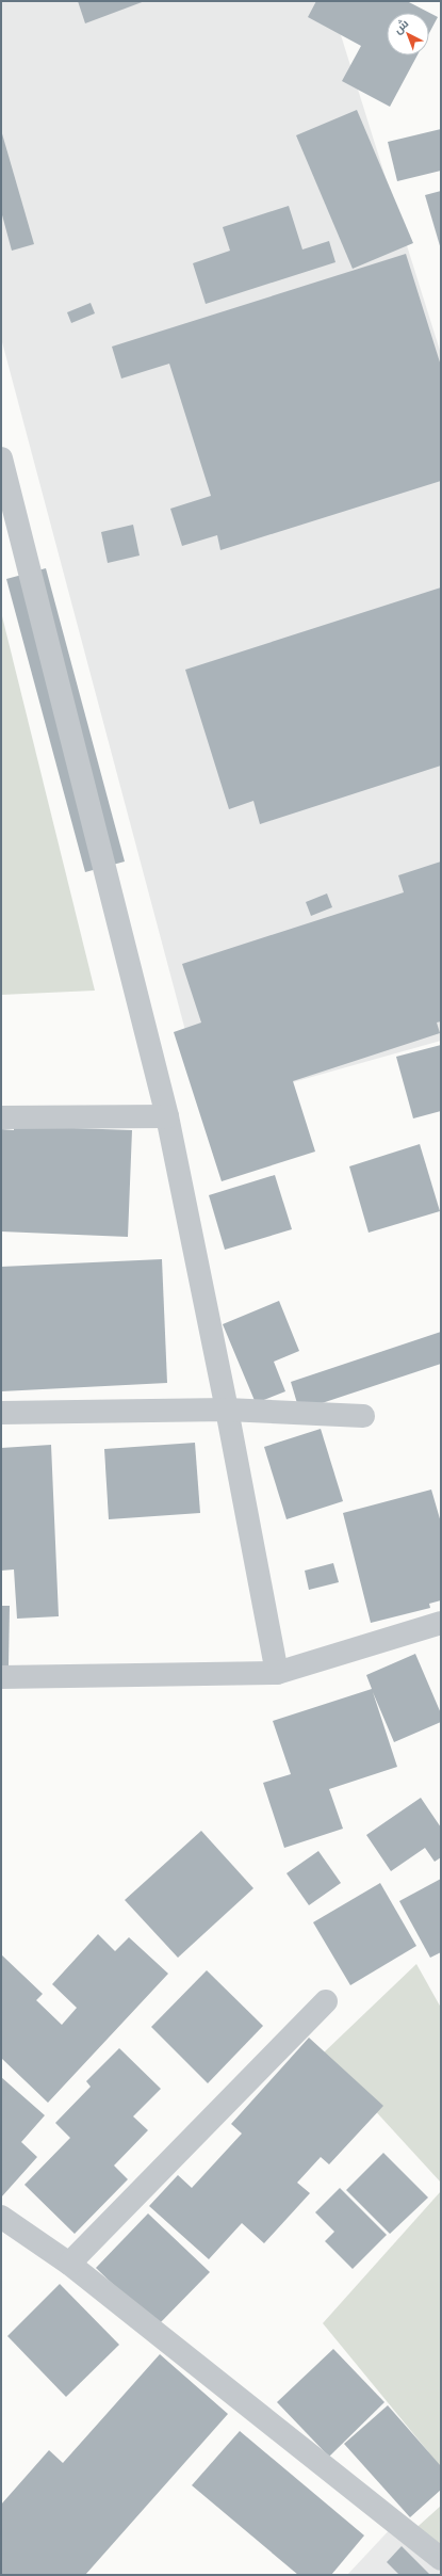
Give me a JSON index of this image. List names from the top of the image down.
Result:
{
  "north": "top left"
}
